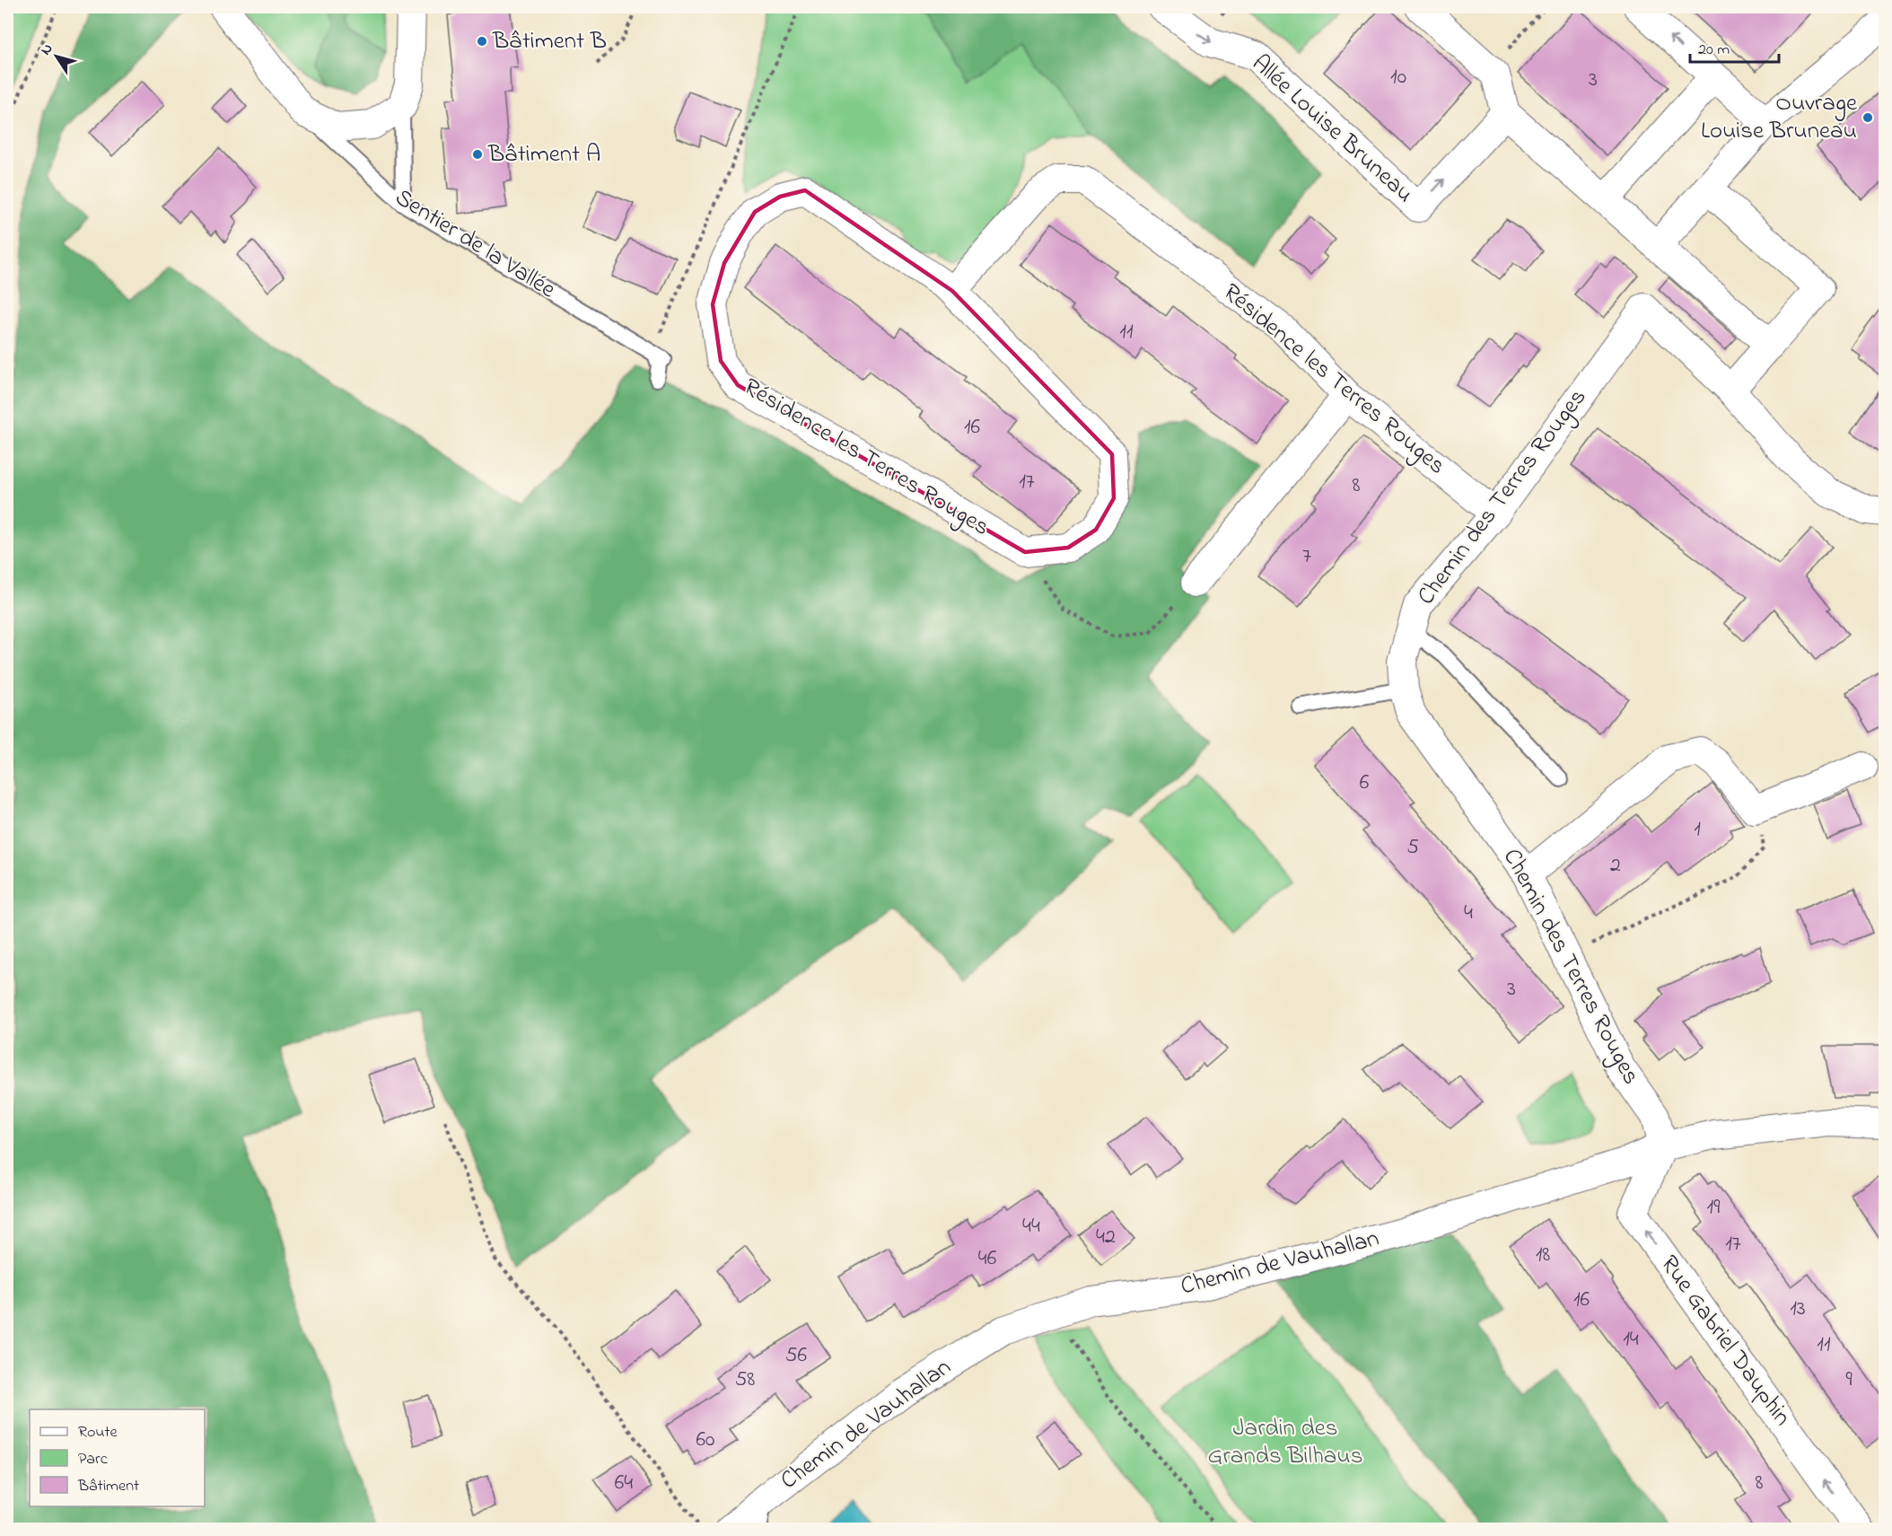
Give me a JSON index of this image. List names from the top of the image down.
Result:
{
  "streets": {
    "street": [
      "Allée Louise Bruneau",
      "Sentier de la Vallée",
      "Résidence les Terres Rouges",
      "Chemin des Terres Rouges",
      "Chemin de Vauhallan",
      "Rue Gabriel Dauphin"
    ]
  },
  "crossings": [
    ["Résidence les Terres Rouges", "Chemin des Terres Rouges"],
    ["Chemin des Terres Rouges", "Chemin de Vauhallan"],
    ["Chemin des Terres Rouges", "Rue Gabriel Dauphin"],
    ["Chemin de Vauhallan", "Rue Gabriel Dauphin"]
  ],
  "one_way": ["Rue Gabriel Dauphin"],
  "parks": ["Jardin des Grands Bilhaus"],
  "places": ["Bâtiment B", "Ouvrage Louise Bruneau", "Bâtiment A"],
  "house_numbers": [
    "10",
    "3",
    "11",
    "16",
    "17",
    "8",
    "7",
    "6",
    "1",
    "5",
    "2",
    "4",
    "3",
    "19",
    "44",
    "42",
    "17",
    "18",
    "46",
    "16",
    "13",
    "14",
    "11",
    "56",
    "58",
    "9",
    "60",
    "64",
    "8"
  ],
  "legend": ["Route", "Parc", "Bâtiment"],
  "scale_bar": "20 m",
  "north": "top left"
}
